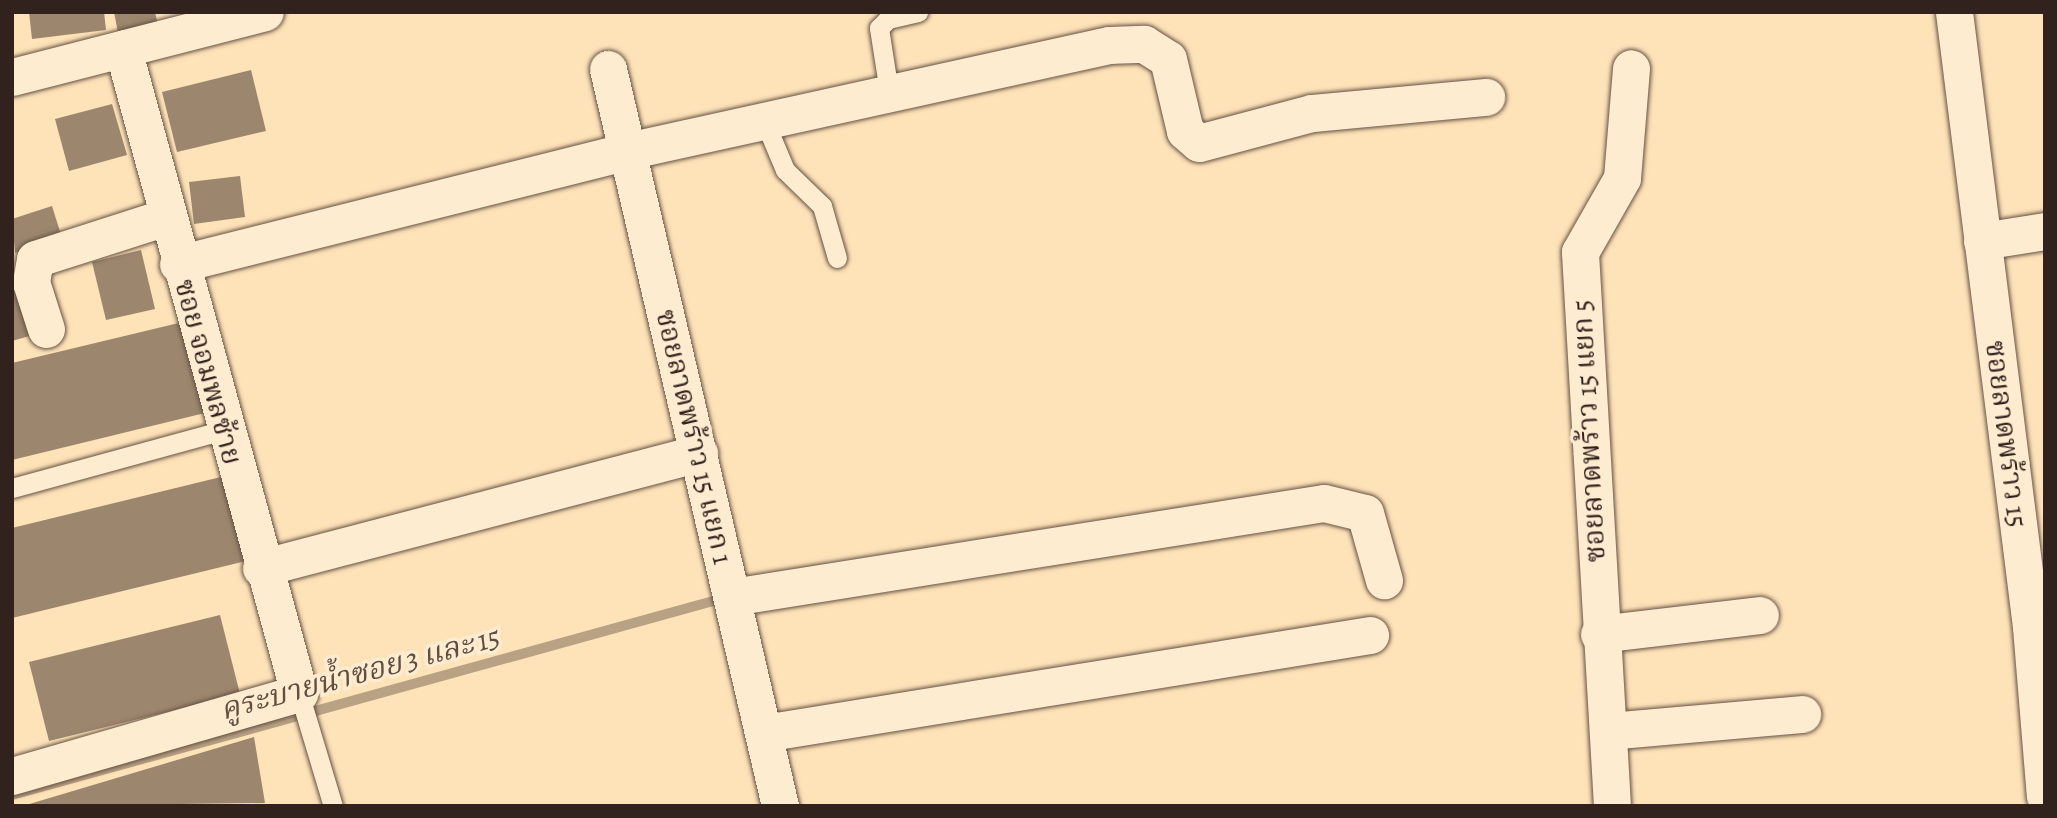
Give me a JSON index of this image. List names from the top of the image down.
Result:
{
  "streets": {
    "street": [
      "ซอย จอมพลซ้าย",
      "ซอยลาดพร้าว 15 แยก 5",
      "ซอยลาดพร้าว 15",
      "ซอยลาดพร้าว 15 แยก 1"
    ]
  },
  "water": ["คูระบายน้ำซอย 3 และ 15"]
}
